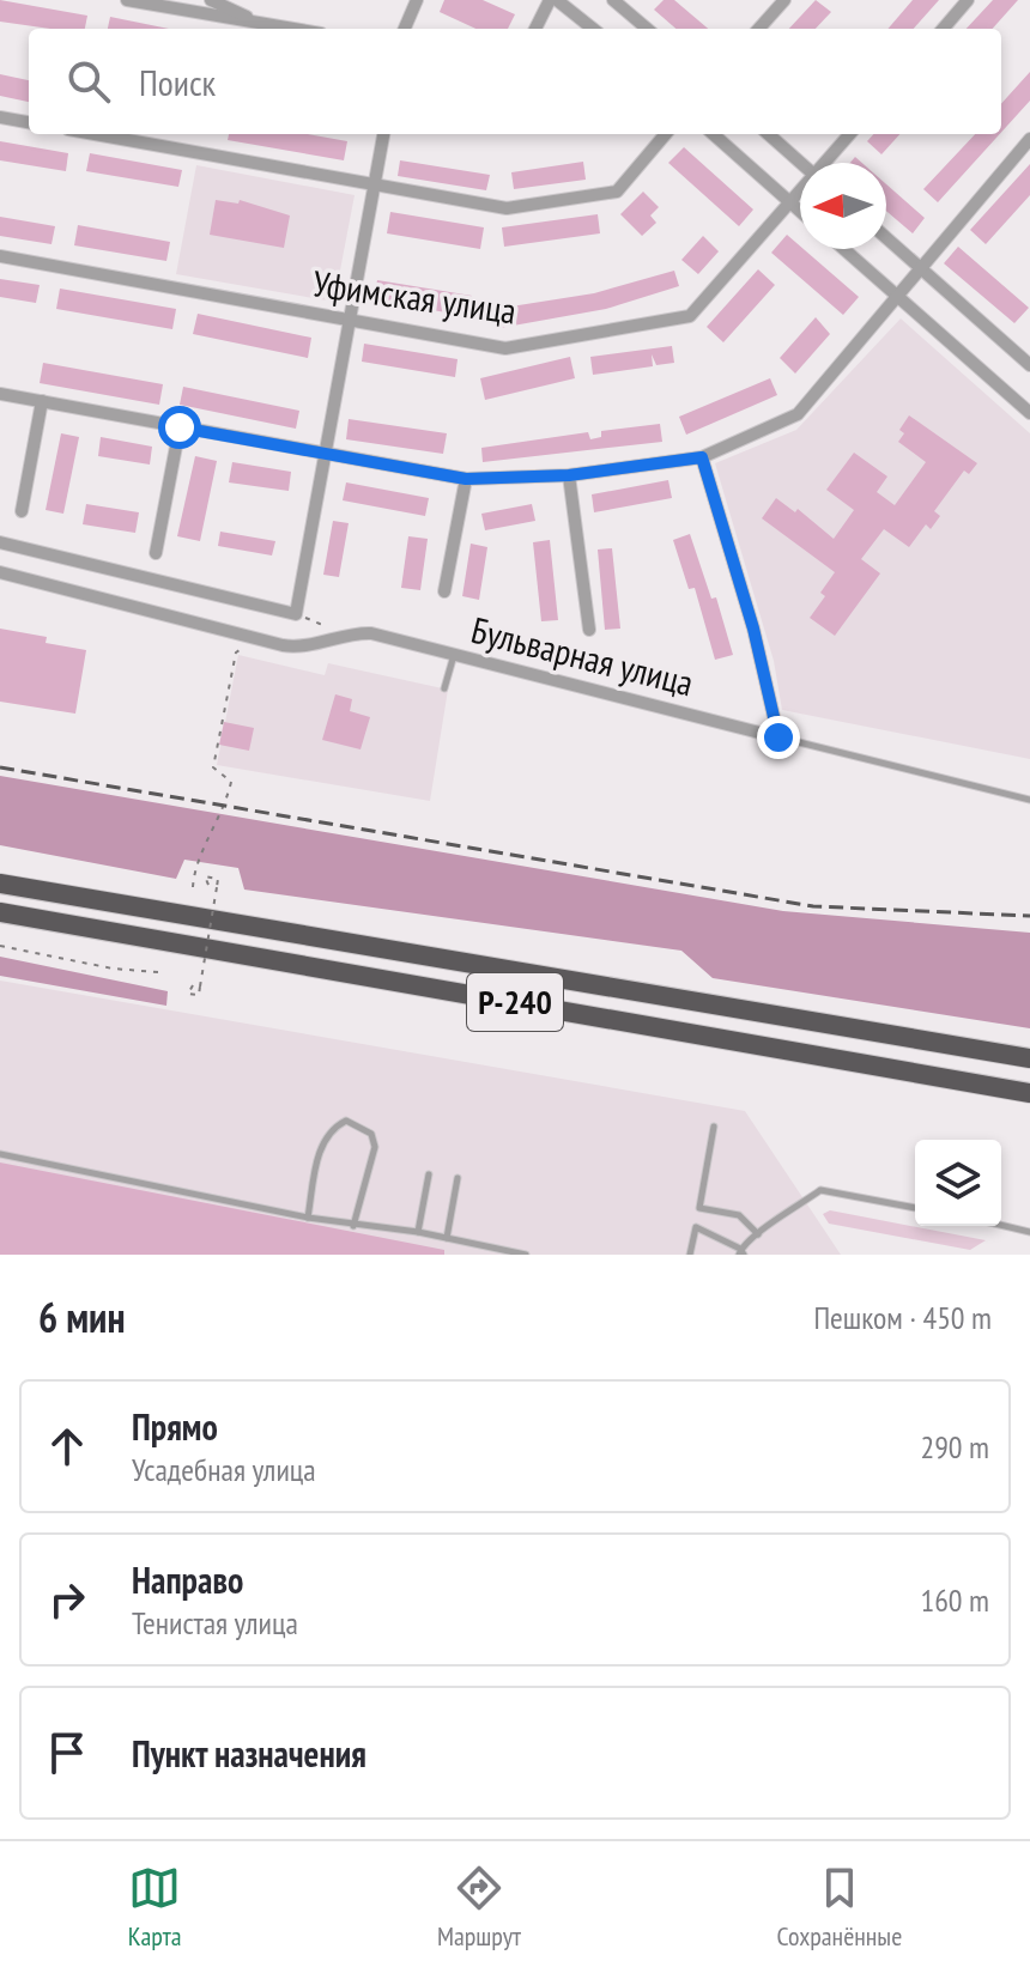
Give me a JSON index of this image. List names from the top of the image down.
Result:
{
  "streets": {
    "highway": ["Р-240"],
    "street": ["Уфимская улица", "Бульварная улица"]
  },
  "north": "left",
  "page": {
    "search": "Поиск",
    "heading": ["6 мин", "Пешком · 450 m"],
    "list": [
      ["Прямо", "Усадебная улица", "290 m"],
      ["Направо", "Тенистая улица", "160 m"],
      "Пункт назначения"
    ],
    "nav": ["Карта", "Маршрут", "Сохранённые"]
  }
}
